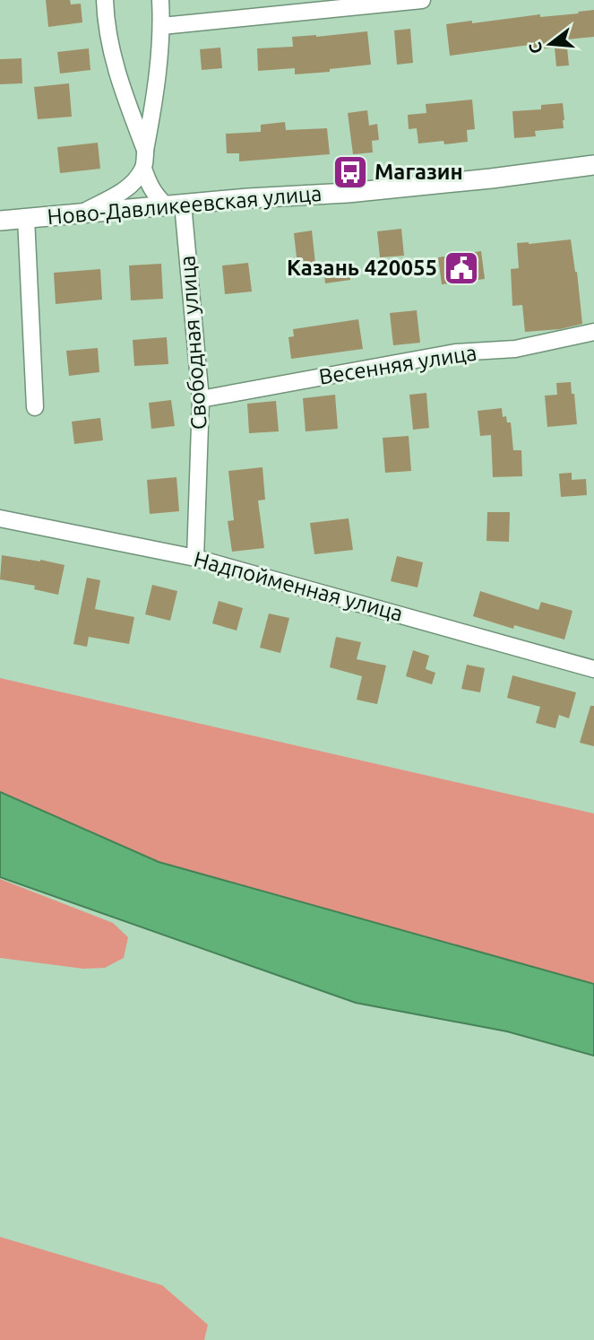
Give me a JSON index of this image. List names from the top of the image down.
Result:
{
  "streets": {
    "street": [
      "Ново-Давликеевская улица",
      "Свободная улица",
      "Весенняя улица",
      "Надпойменная улица"
    ]
  },
  "crossings": [
    ["Ново-Давликеевская улица", "Свободная улица"],
    ["Свободная улица", "Весенняя улица"],
    ["Свободная улица", "Надпойменная улица"]
  ],
  "places": {
    "bus stop": ["Магазин"],
    "public building": ["Казань 420055"]
  },
  "north": "left"
}
